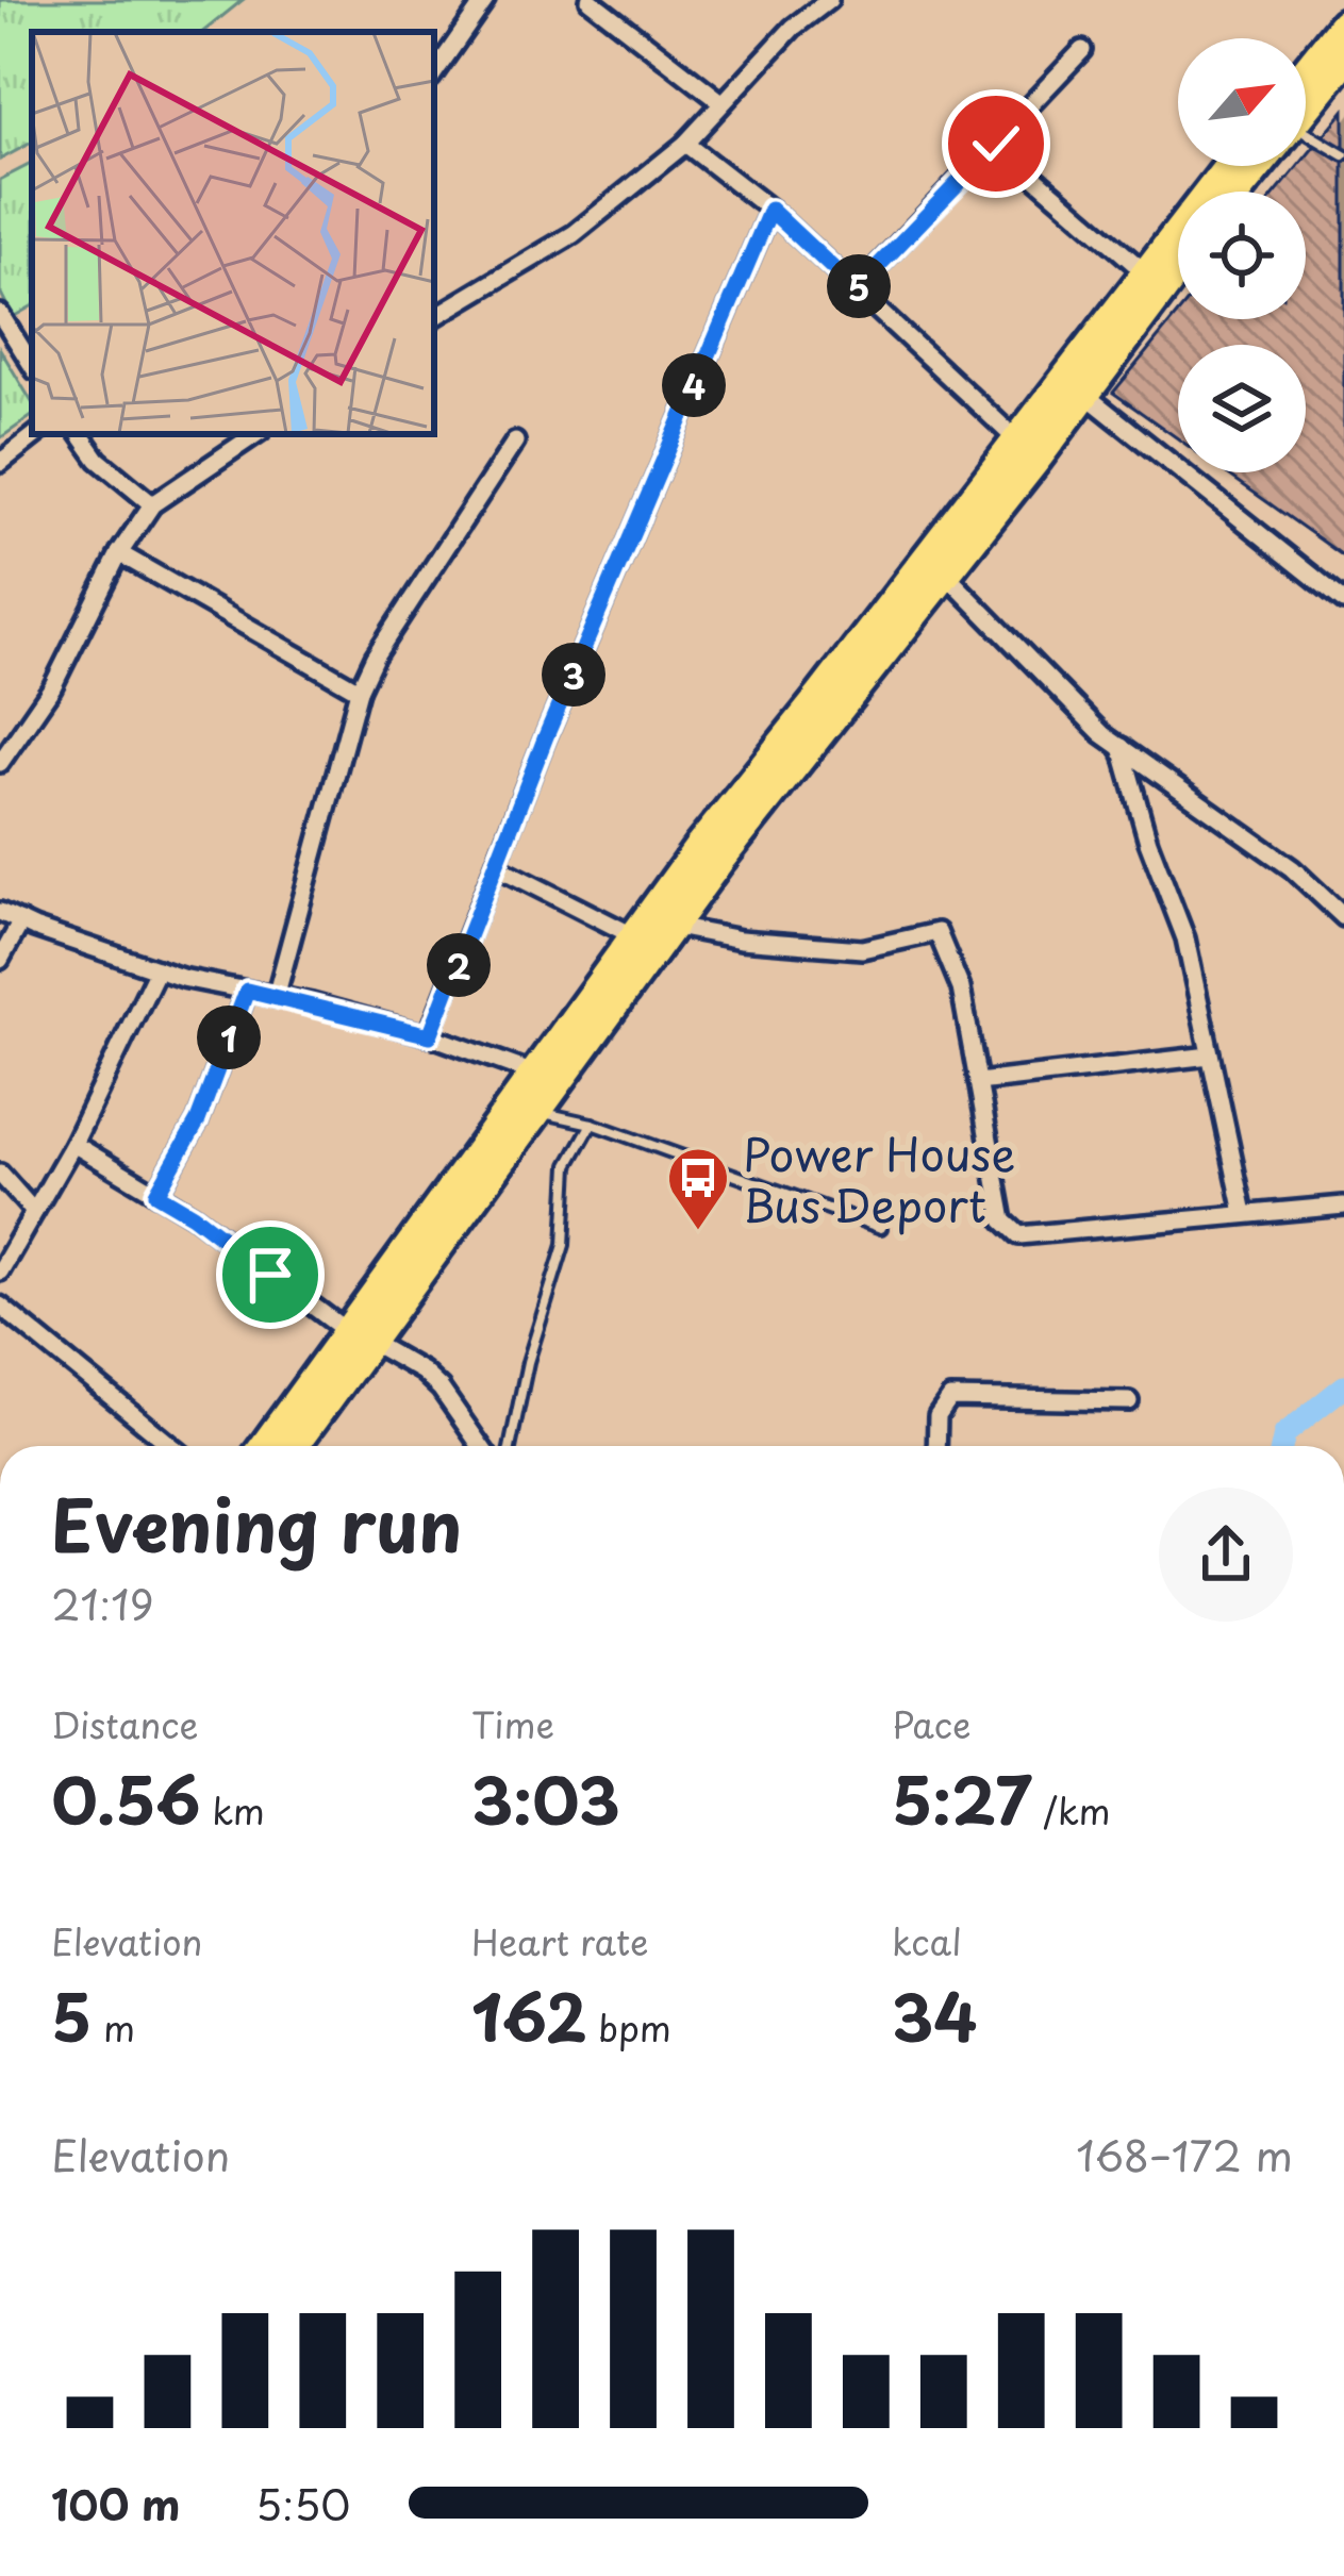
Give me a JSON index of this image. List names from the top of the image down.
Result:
{
  "places": {
    "bus stop": ["Power House Bus Deport"]
  },
  "north": "top right",
  "page": {
    "pins": [
      "5",
      "4",
      "3",
      "2",
      "1"
    ],
    "heading": ["Evening run", "21:19"],
    "stats": [
      ["Distance", "0.56 km"],
      ["Time", "3:03"],
      ["Pace", "5:27 /km"],
      ["Elevation", "5 m"],
      ["Heart rate", "162 bpm"],
      ["kcal", "34"]
    ],
    "chart": ["Elevation", "168–172 m"],
    "list": [
      {
        "name": "100 m",
        "note": "5:50"
      }
    ]
  }
}
